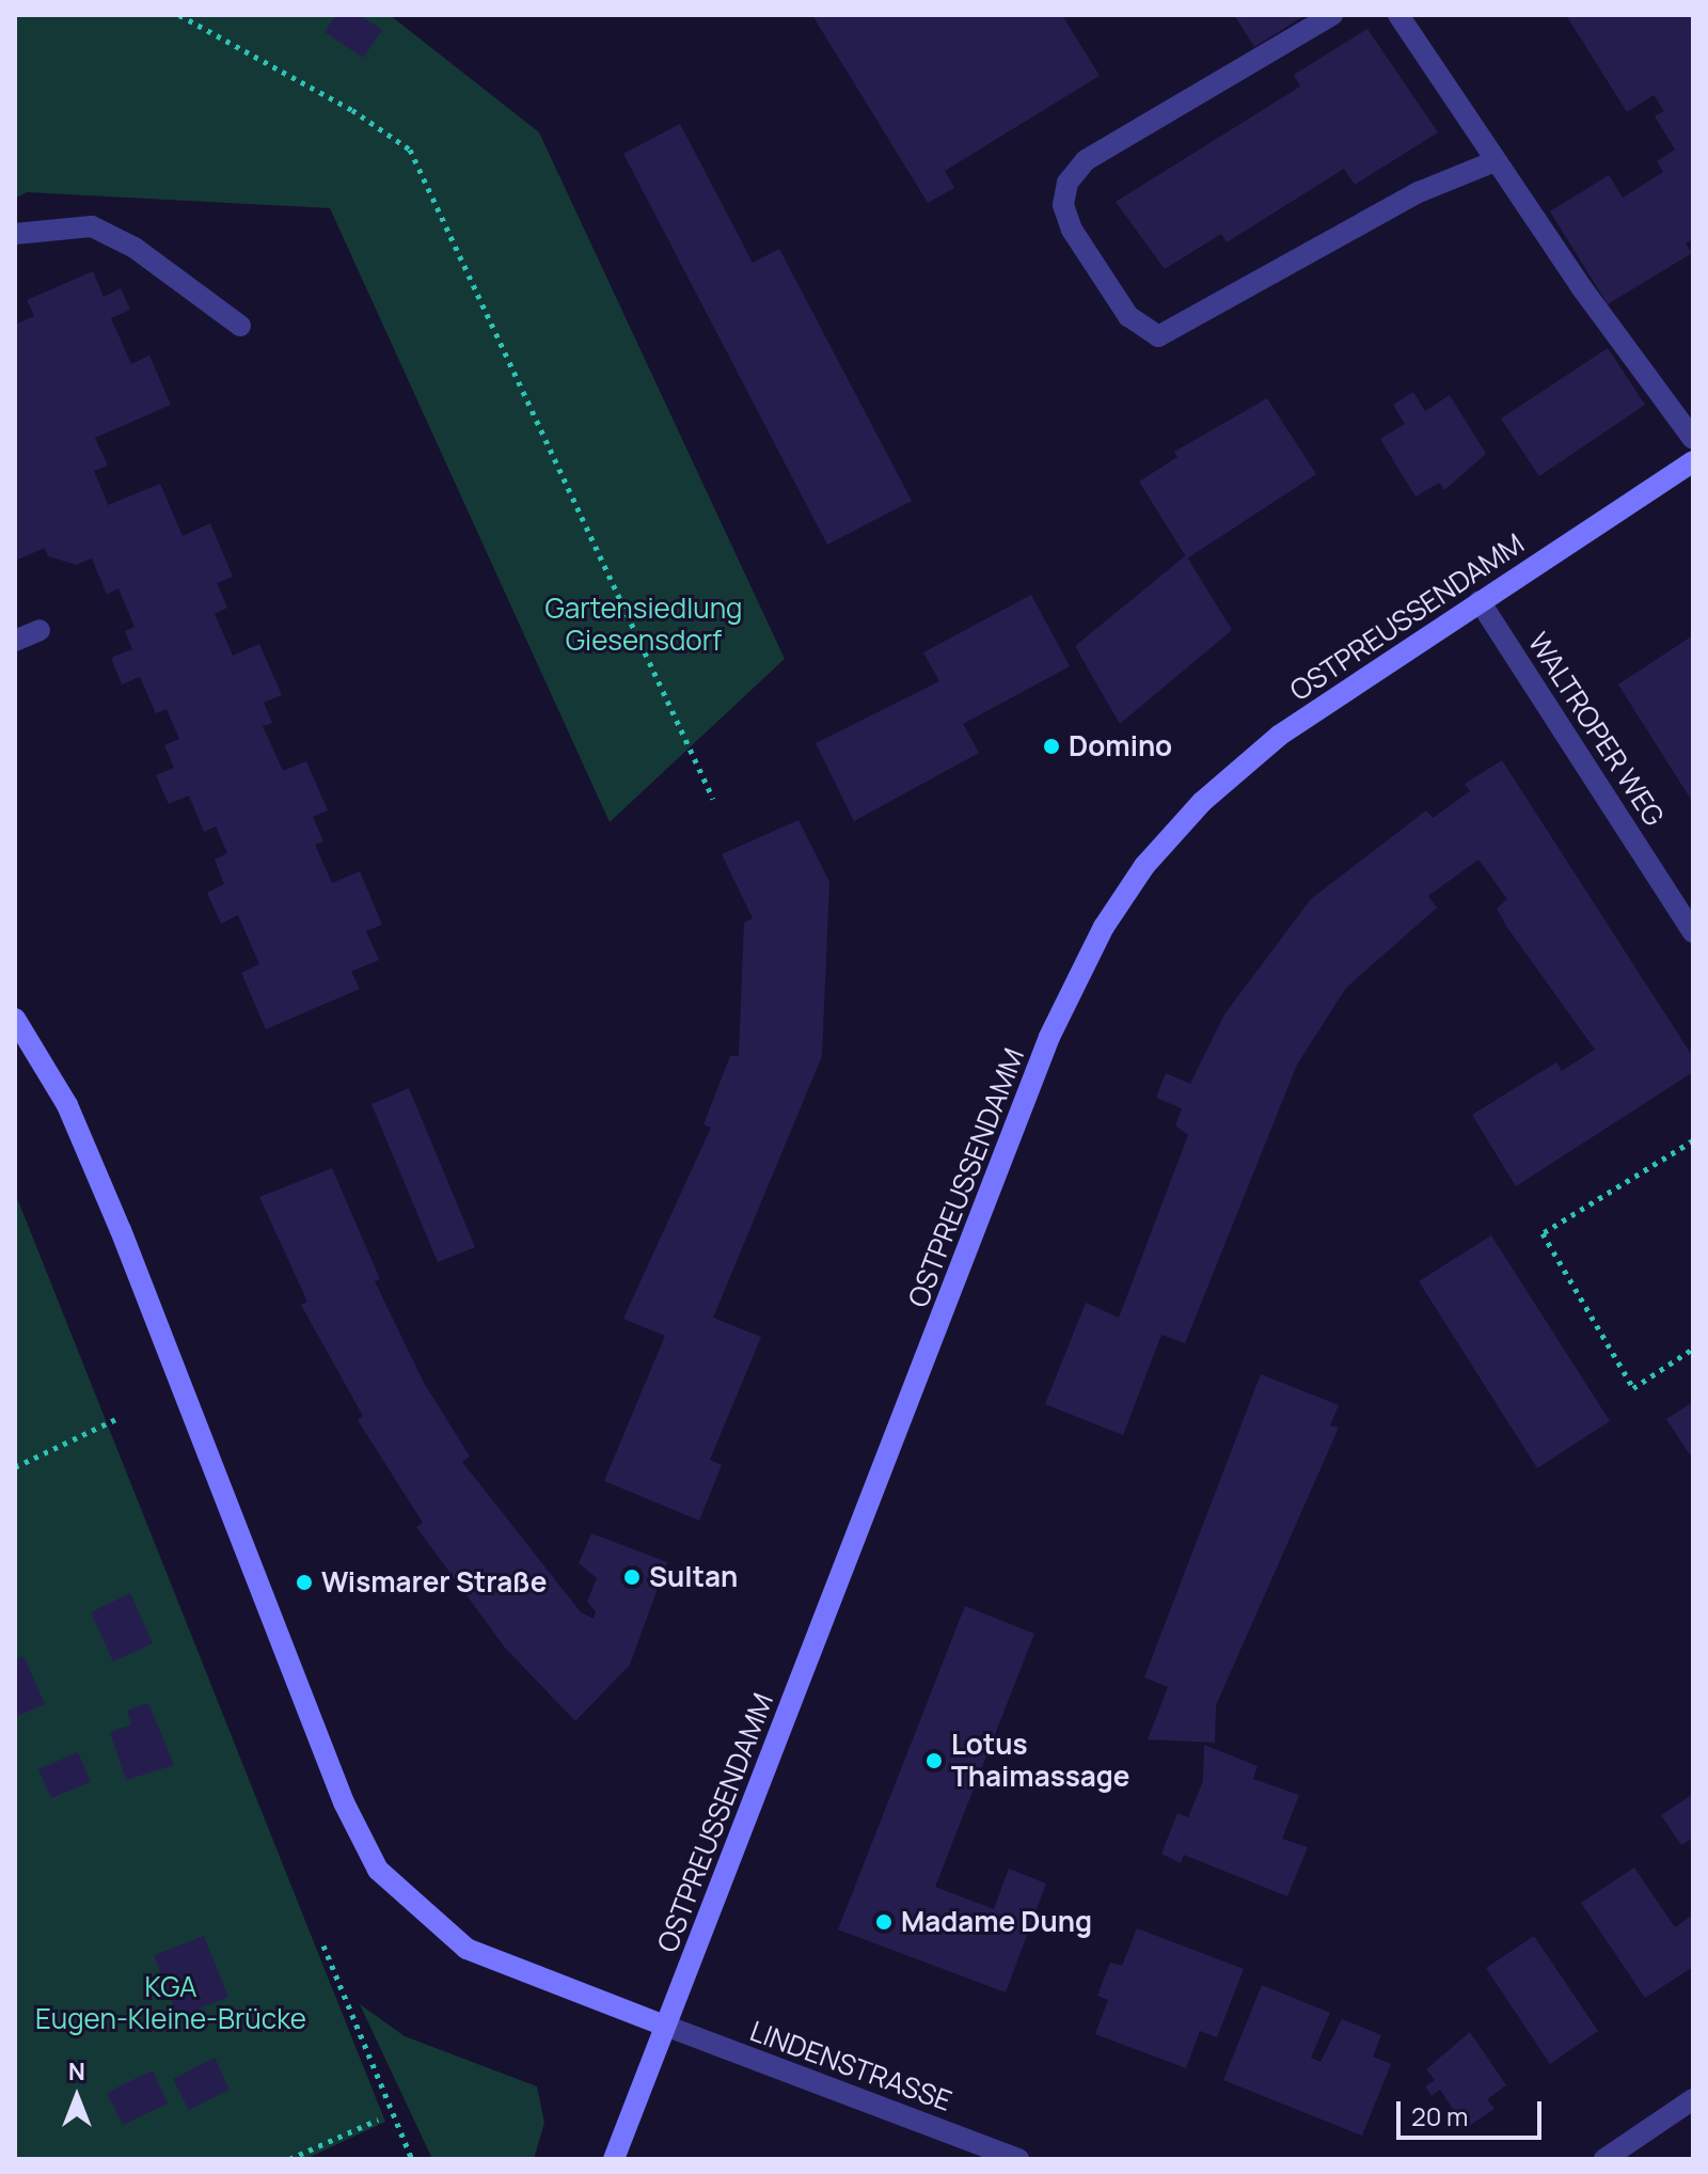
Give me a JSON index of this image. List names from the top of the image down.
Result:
{
  "streets": {
    "main road": ["OSTPREUSSENDAMM"],
    "street": ["WALTROPER WEG", "LINDENSTRASSE"]
  },
  "crossings": [
    ["OSTPREUSSENDAMM", "WALTROPER WEG"],
    ["OSTPREUSSENDAMM", "LINDENSTRASSE"]
  ],
  "parks": ["Gartensiedlung Giesensdorf", "KGA Eugen-Kleine-Brücke"],
  "places": [
    "Domino",
    "Sultan",
    "Wismarer Straße",
    "Lotus Thaimassage",
    "Madame Dung"
  ],
  "scale_bar": "20 m",
  "north": "top"
}
